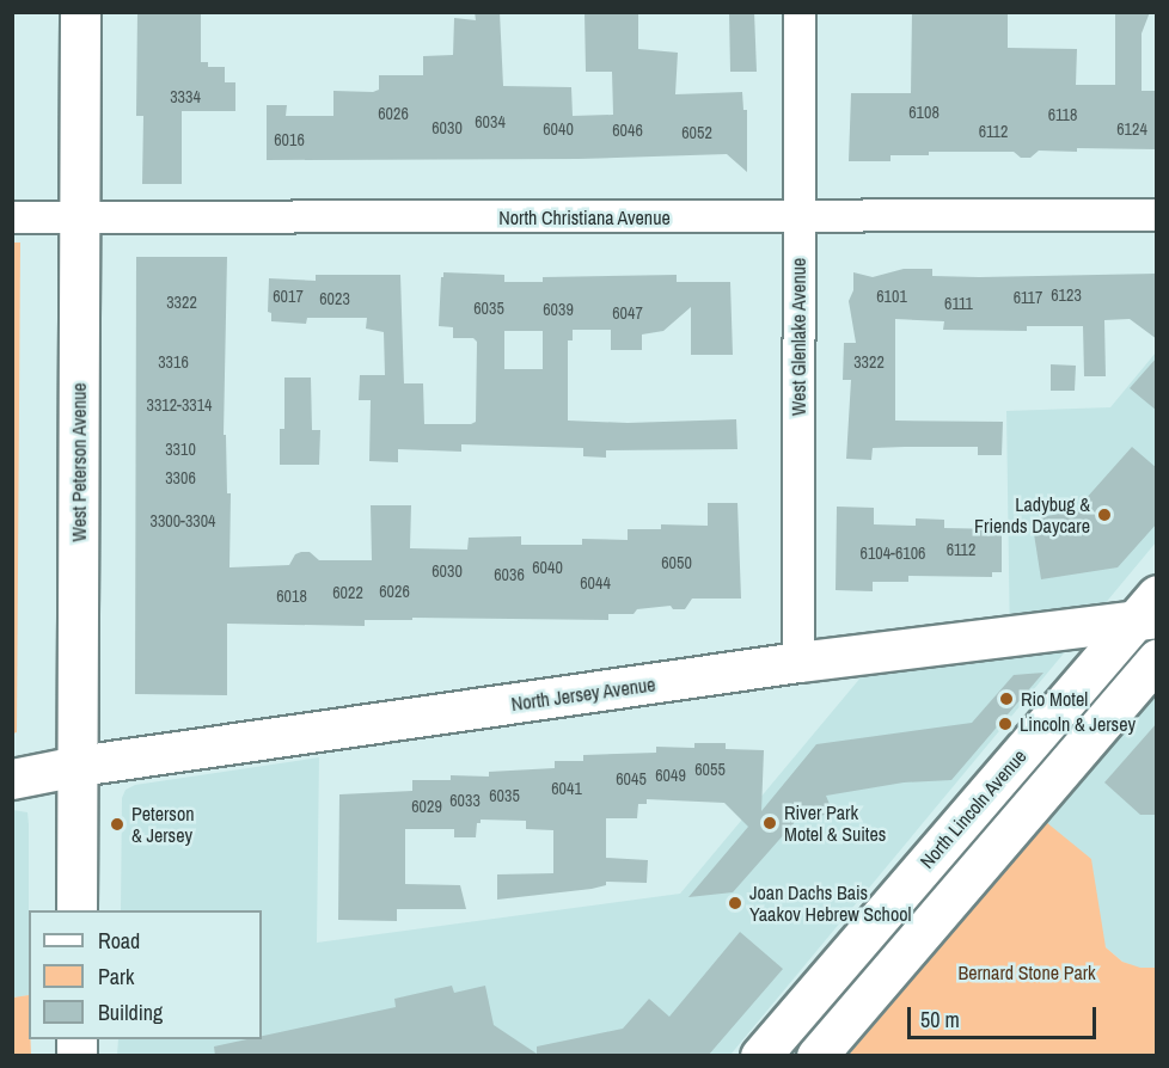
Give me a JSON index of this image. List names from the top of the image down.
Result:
{
  "streets": {
    "main road": ["West Peterson Avenue", "North Jersey Avenue", "North Lincoln Avenue"],
    "street": ["North Christiana Avenue", "West Glenlake Avenue"]
  },
  "crossings": [
    ["North Christiana Avenue", "West Glenlake Avenue"],
    ["North Christiana Avenue", "West Peterson Avenue"],
    ["West Glenlake Avenue", "North Jersey Avenue"],
    ["West Peterson Avenue", "North Jersey Avenue"],
    ["North Jersey Avenue", "North Lincoln Avenue"]
  ],
  "parks": ["Bernard Stone Park"],
  "places": [
    "Ladybug & Friends Daycare",
    "Rio Motel",
    "Lincoln & Jersey",
    "River Park Motel & Suites",
    "Peterson & Jersey",
    "Joan Dachs Bais Yaakov Hebrew School"
  ],
  "house_numbers": [
    "3334",
    "6108",
    "6026",
    "6118",
    "6034",
    "6030",
    "6040",
    "6124",
    "6046",
    "6112",
    "6052",
    "6016",
    "6123",
    "6017",
    "6101",
    "6117",
    "6023",
    "3322",
    "6111",
    "6035",
    "6039",
    "6047",
    "3316",
    "3322",
    "3312-3314",
    "3310",
    "3306",
    "3300-3304",
    "6112",
    "6104-6106",
    "6050",
    "6040",
    "6030",
    "6036",
    "6044",
    "6026",
    "6022",
    "6018",
    "6055",
    "6049",
    "6045",
    "6041",
    "6035",
    "6033",
    "6029"
  ],
  "legend": ["Road", "Park", "Building"],
  "scale_bar": "50 m"
}
